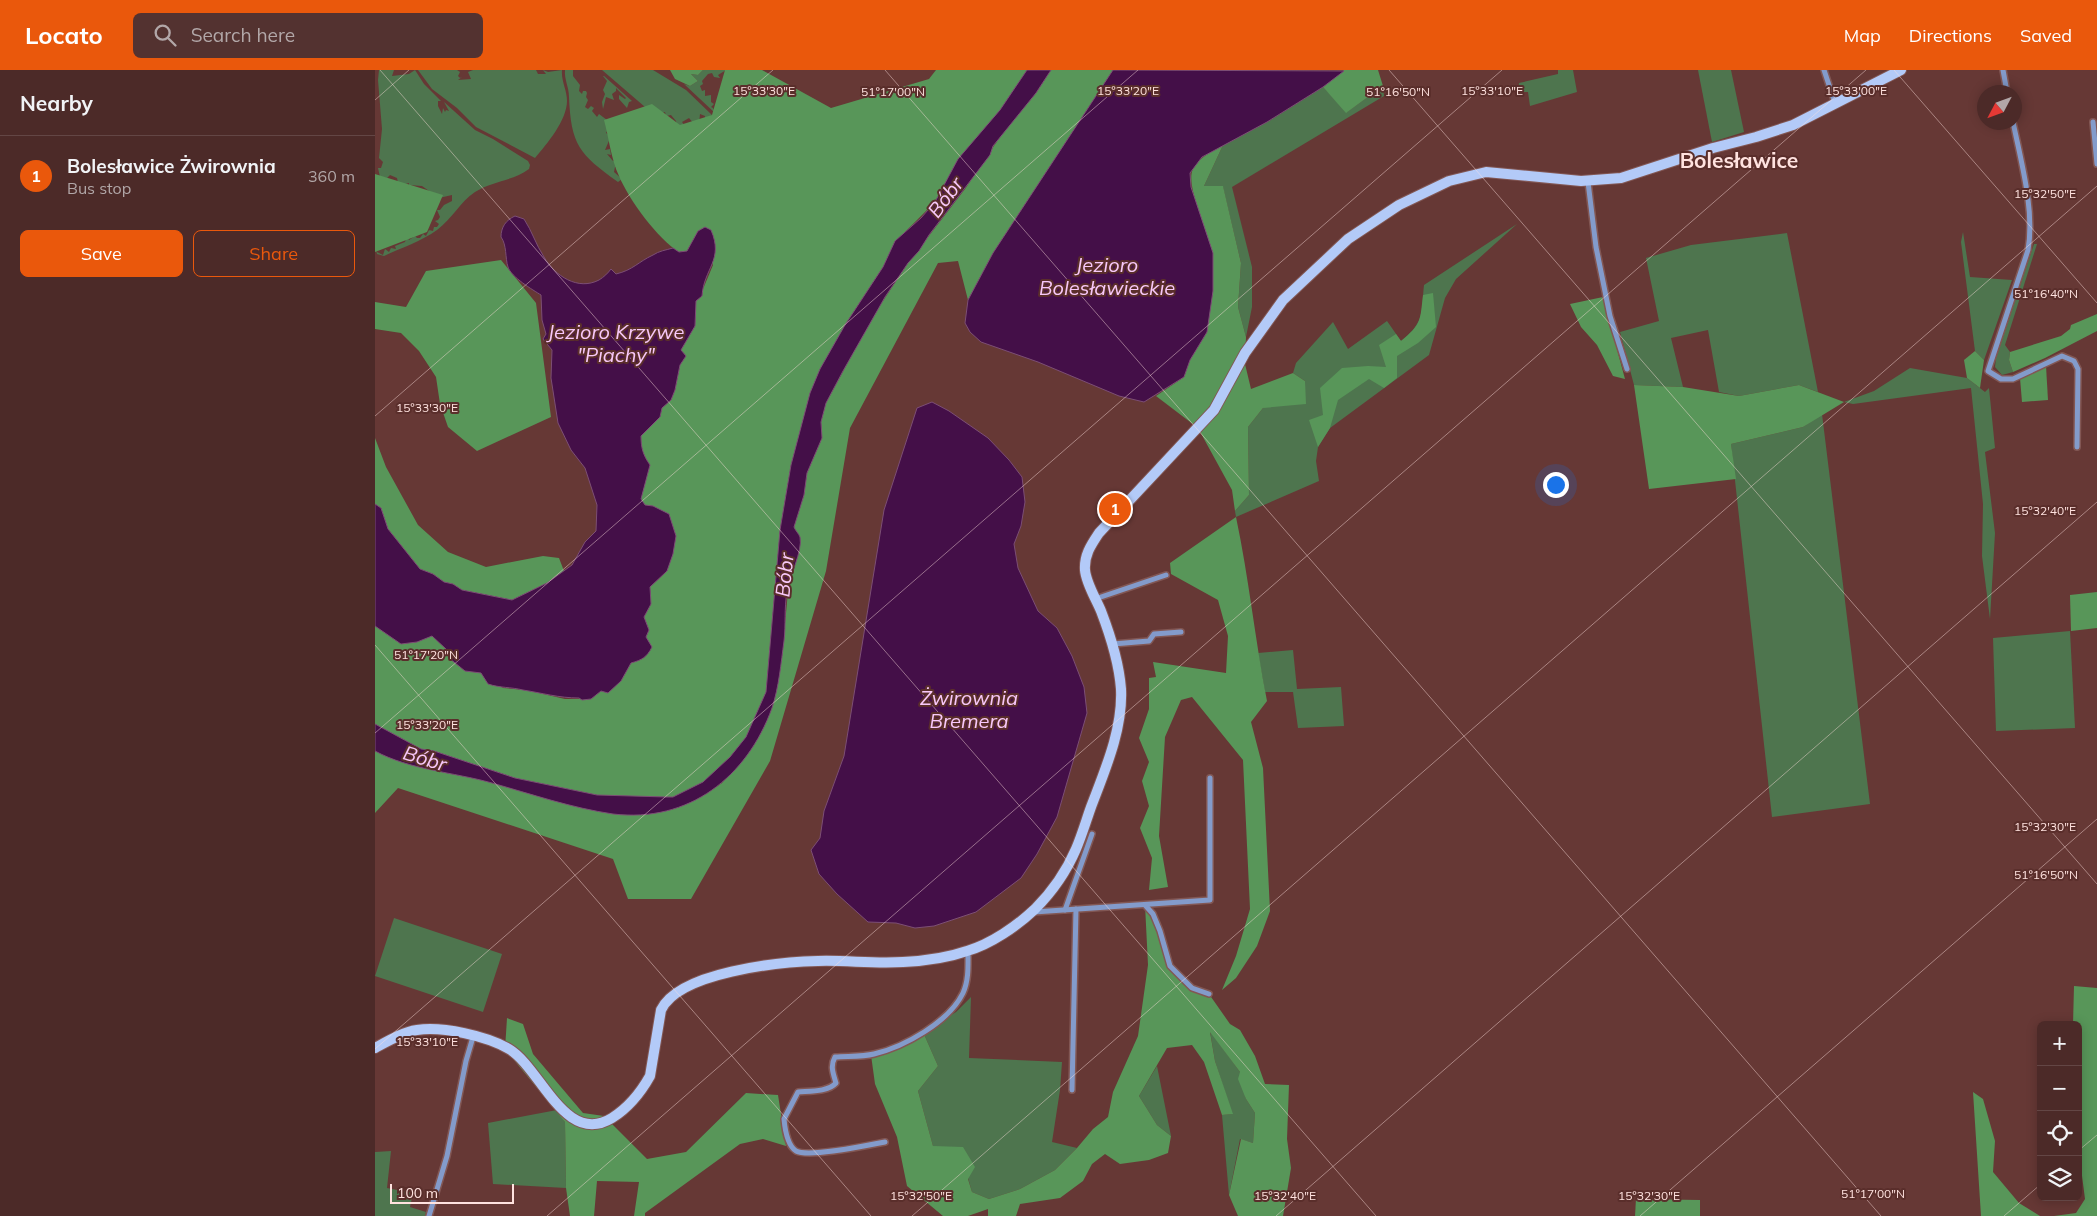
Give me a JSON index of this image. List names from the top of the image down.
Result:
{
  "districts": ["Bolesławice"],
  "water": [
    "Bóbr",
    "Jezioro Bolesławieckie",
    "Jezioro Krzywe \"Piachy\"",
    "Żwirownia Bremera"
  ],
  "scale_bar": "100 m",
  "north": "bottom left",
  "page": {
    "header": "Locato",
    "search": "Search here",
    "nav": ["Map", "Directions", "Saved"],
    "heading": "Nearby",
    "list": [
      {
        "mark": "1",
        "name": "Bolesławice Żwirownia",
        "note": "Bus stop",
        "value": "360 m"
      }
    ],
    "buttons": ["Save", "Share"],
    "pins": "1",
    "map_buttons": ["+", "−"],
    "scale": "100 m"
  },
  "coordinates": [
    "15°33'30\"E",
    "15°33'20\"E",
    "15°33'10\"E",
    "15°33'00\"E",
    "51°16'50\"N",
    "51°17'00\"N",
    "15°32'50\"E",
    "51°16'40\"N",
    "15°32'40\"E",
    "51°17'20\"N",
    "15°32'30\"E"
  ]
}
